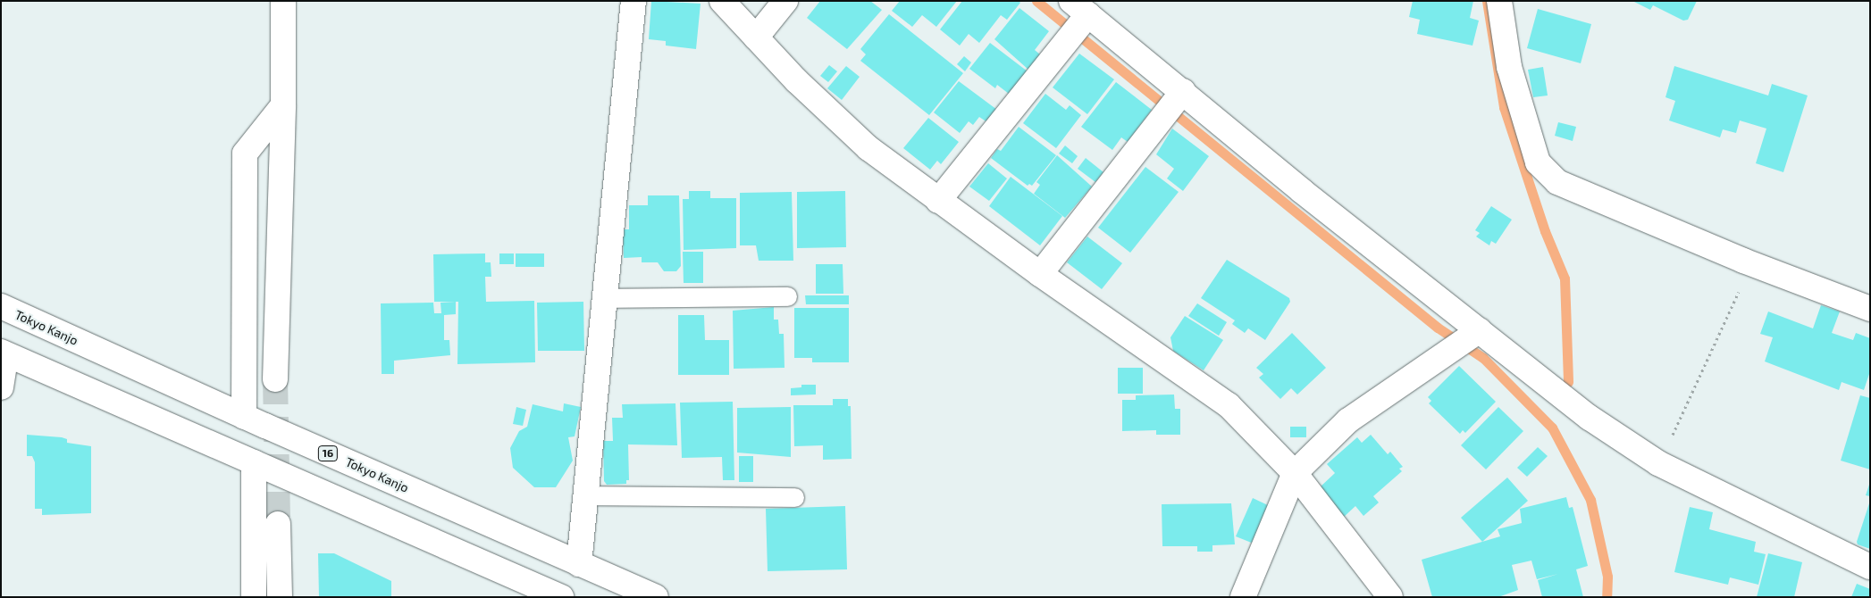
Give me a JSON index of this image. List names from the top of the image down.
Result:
{
  "streets": {
    "main road": ["Tokyo Kanjo", "16"]
  }
}
